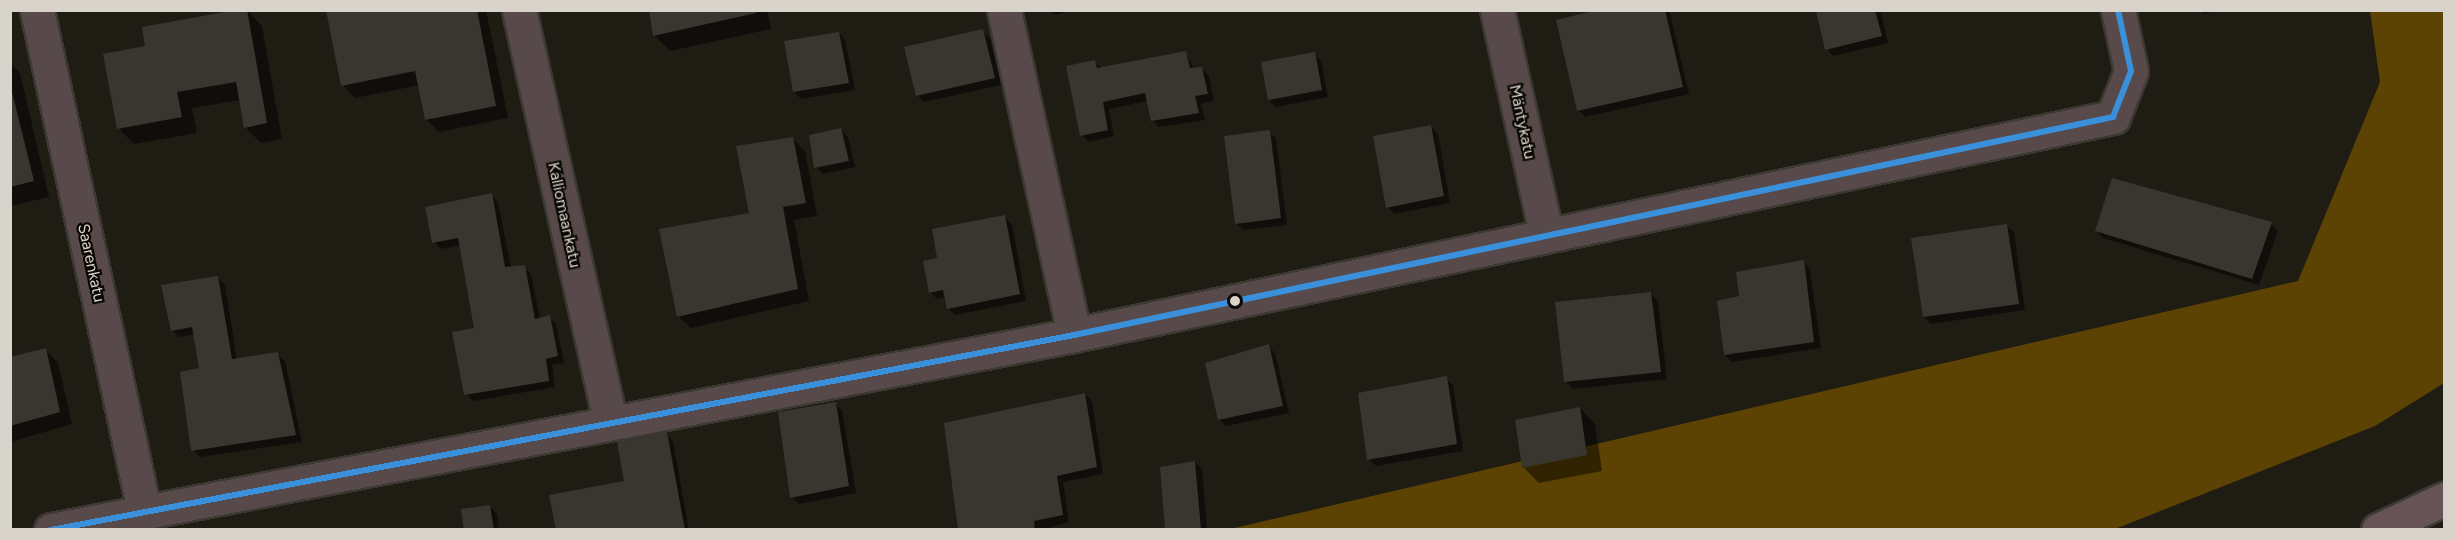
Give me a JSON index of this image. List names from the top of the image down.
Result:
{
  "streets": {
    "street": ["Mäntykatu", "Kalliomaankatu", "Saarenkatu"]
  }
}
